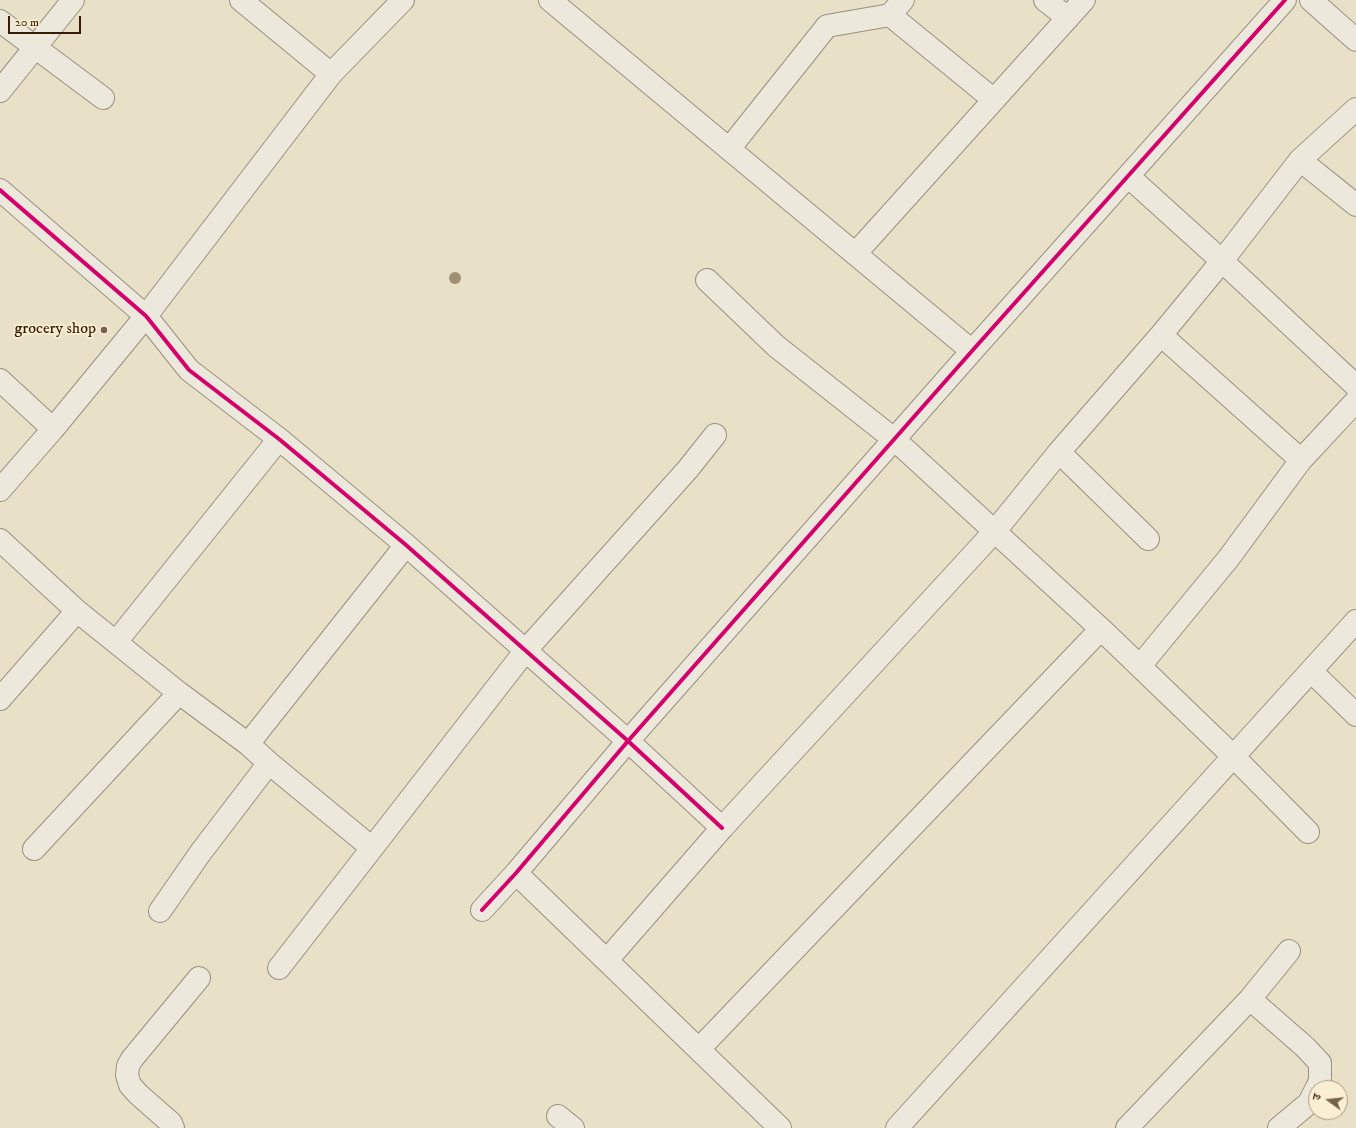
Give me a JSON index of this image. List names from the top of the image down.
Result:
{
  "places": ["grocery shop"],
  "scale_bar": "20 m",
  "north": "left"
}
